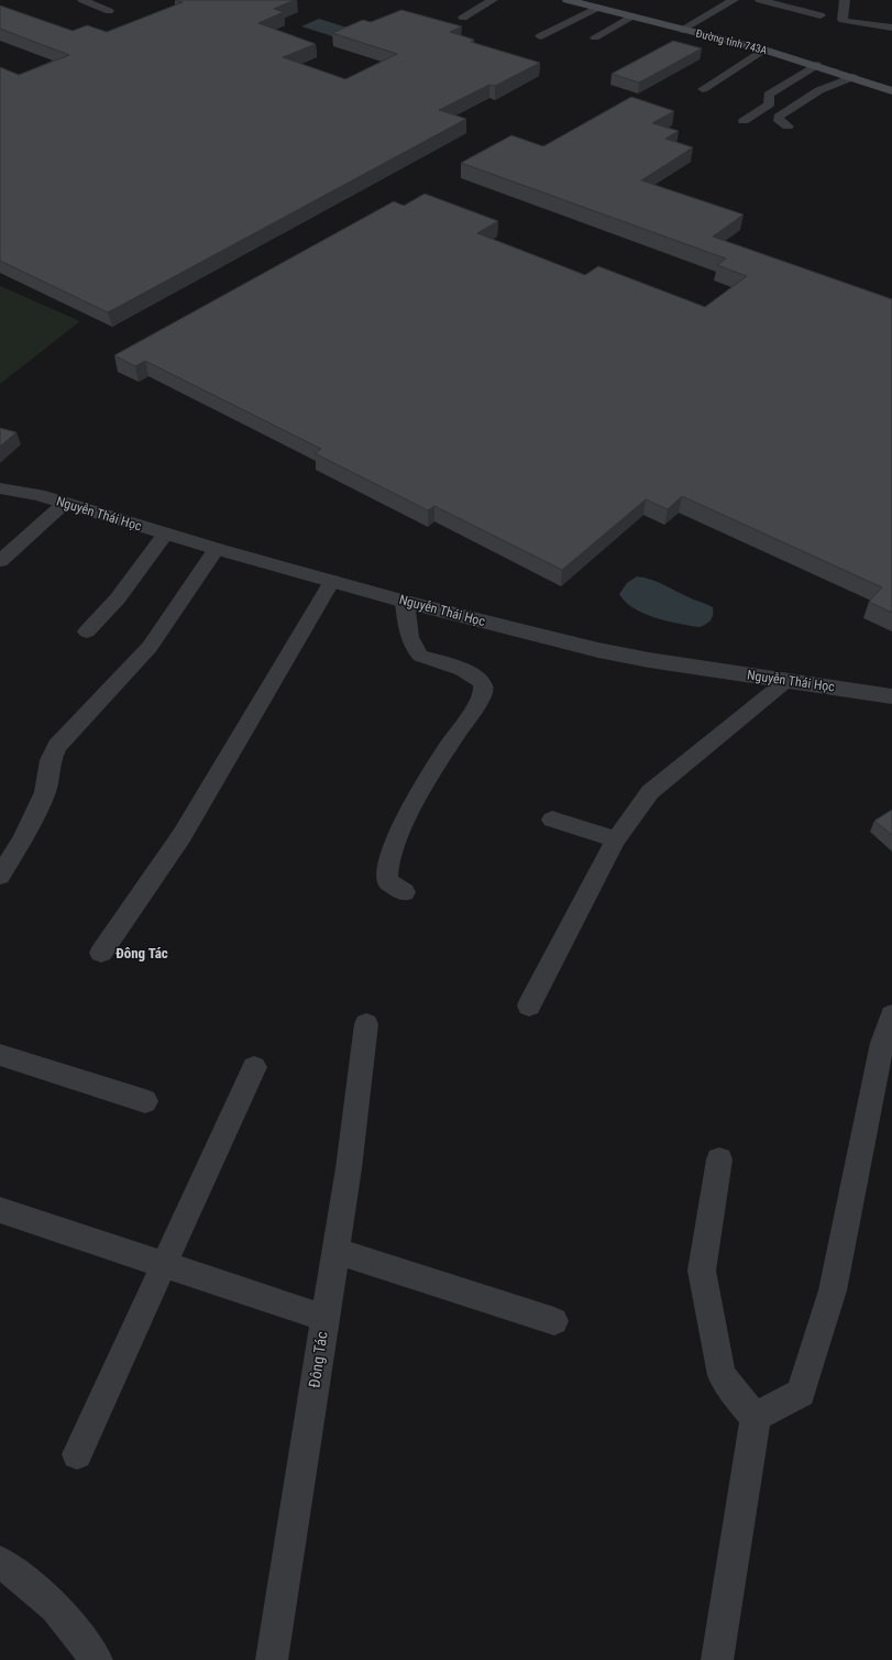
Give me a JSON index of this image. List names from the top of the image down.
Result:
{
  "streets": {
    "main road": ["Đường tỉnh 743A"],
    "street": ["Nguyễn Thái Học", "Đông Tác"]
  },
  "districts": ["Đông Tác"]
}
